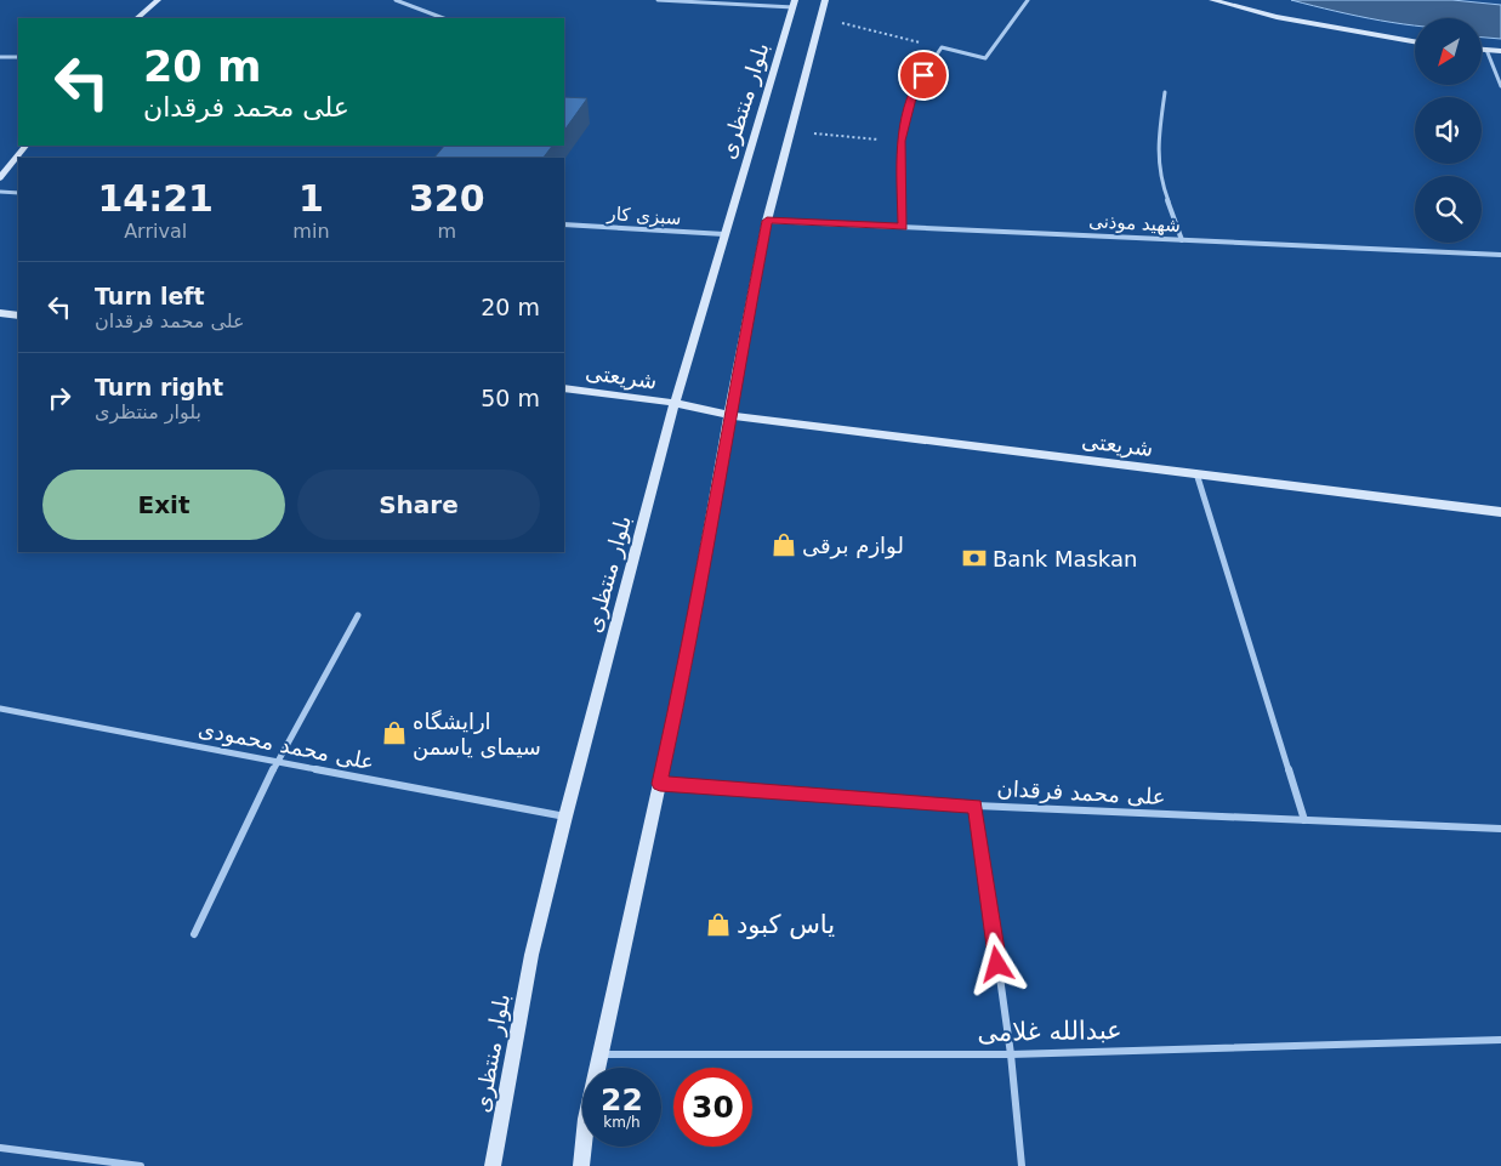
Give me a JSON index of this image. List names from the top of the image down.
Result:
{
  "streets": {
    "main road": ["بلوار منتظری", "شریعتی"],
    "street": [
      "سبزی کار",
      "شهید موذنی",
      "علی محمد محمودی",
      "علی محمد فرقدان",
      "عبدالله غلامی"
    ]
  },
  "crossings": [
    ["بلوار منتظری", "سبزی کار"],
    ["بلوار منتظری", "شریعتی"],
    ["بلوار منتظری", "علی محمد محمودی"]
  ],
  "places": {
    "shop": ["لوازم برقی", "ارایشگاه سیمای یاسمن", "یاس کبود"],
    "bank": ["Bank Maskan"]
  },
  "north": "bottom left",
  "page": {
    "turn": ["20 m", "علی محمد فرقدان"],
    "eta": [
      "14:21",
      "Arrival",
      "1",
      "min",
      "320",
      "m"
    ],
    "list": [
      {
        "name": "Turn left",
        "note": "علی محمد فرقدان",
        "value": "20 m"
      },
      {
        "name": "Turn right",
        "note": "بلوار منتظری",
        "value": "50 m"
      }
    ],
    "buttons": ["Exit", "Share"],
    "speed": "22 km/h",
    "limit": "30"
  }
}
